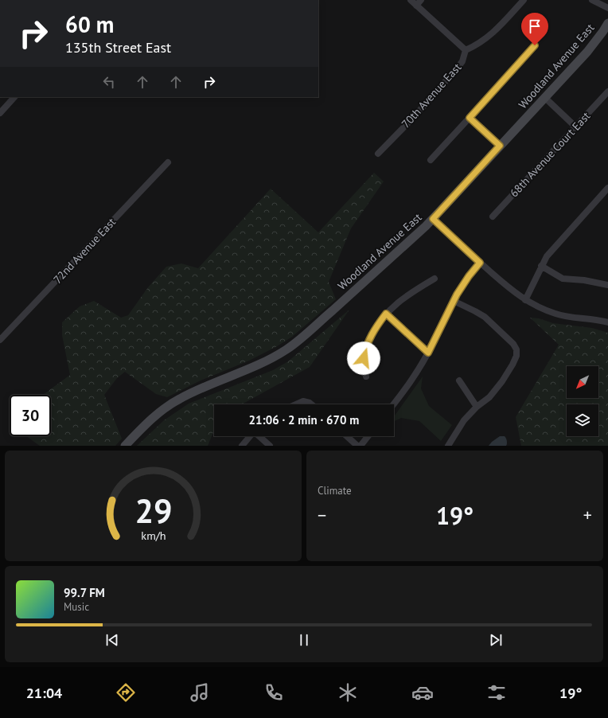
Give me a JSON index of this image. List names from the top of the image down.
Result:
{
  "streets": {
    "street": [
      "Woodland Avenue East",
      "70th Avenue East",
      "68th Avenue Court East",
      "72nd Avenue East"
    ]
  },
  "north": "bottom left",
  "page": {
    "turn": ["60 m", "135th Street East"],
    "limit": "30",
    "trip": "21:06 · 2 min · 670 m",
    "tile": "Climate",
    "heat": ["−", "19°", "+"],
    "song": ["99.7 FM", "Music"],
    "tabs": ["21:04", "19°"],
    "gauge": ["29", "km/h"]
  }
}
